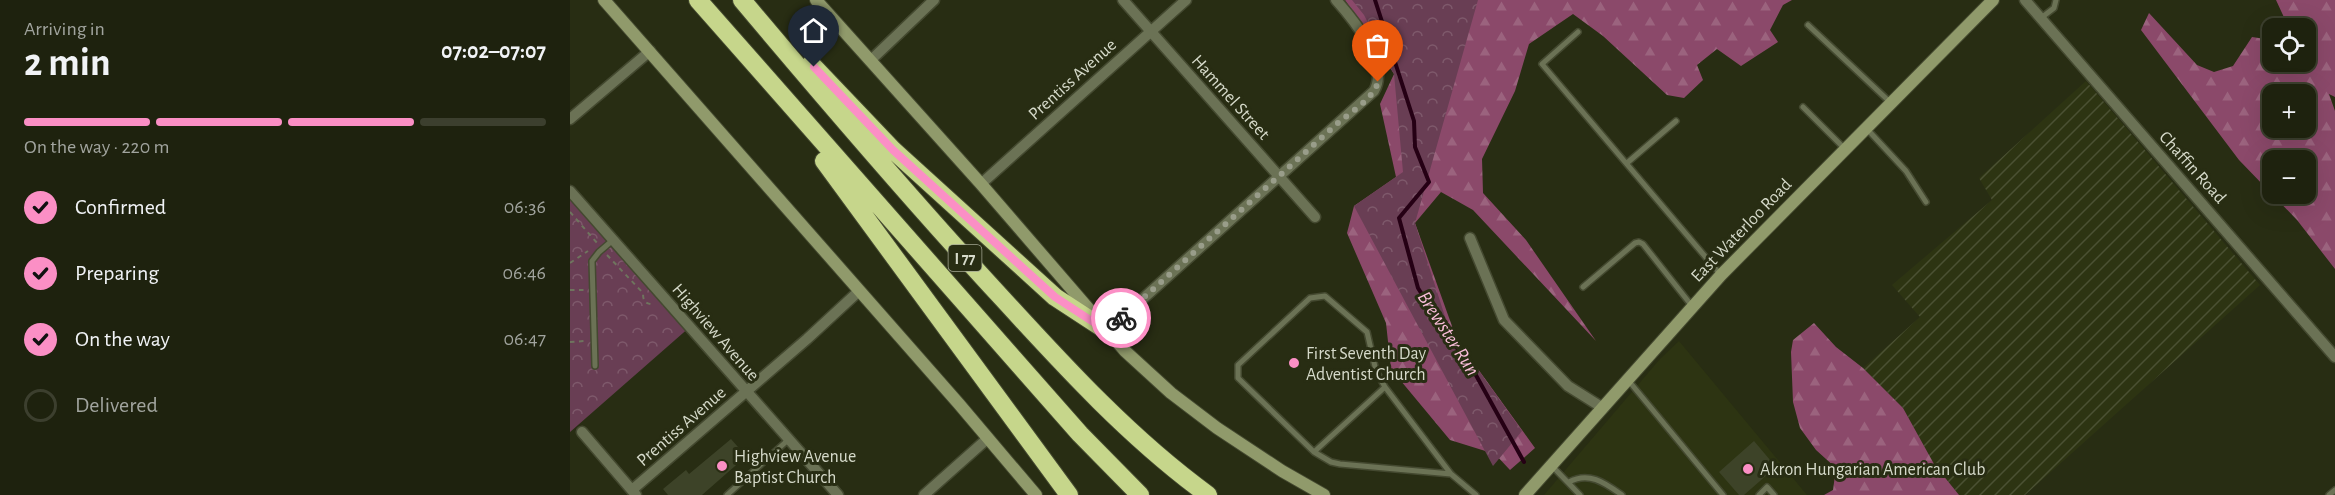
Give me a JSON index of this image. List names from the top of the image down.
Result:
{
  "streets": {
    "highway": ["I 77"],
    "main road": ["East Waterloo Road"],
    "street": [
      "Prentiss Avenue",
      "Hammel Street",
      "Chaffin Road",
      "Highview Avenue"
    ]
  },
  "crossings": [
    ["Prentiss Avenue", "Hammel Street"],
    ["Prentiss Avenue", "Highview Avenue"]
  ],
  "water": ["Brewster Run"],
  "places": ["First Seventh Day Adventist Church", "Highview Avenue Baptist Church", "Akron Hungarian American Club"],
  "page": {
    "heading": ["2 min", "Arriving in", "07:02–07:07"],
    "map_buttons": ["+", "−"],
    "bar": "On the way · 220 m",
    "list": [
      ["Confirmed", "06:36"],
      ["Preparing", "06:46"],
      ["On the way", "06:47"],
      "Delivered"
    ]
  }
}
